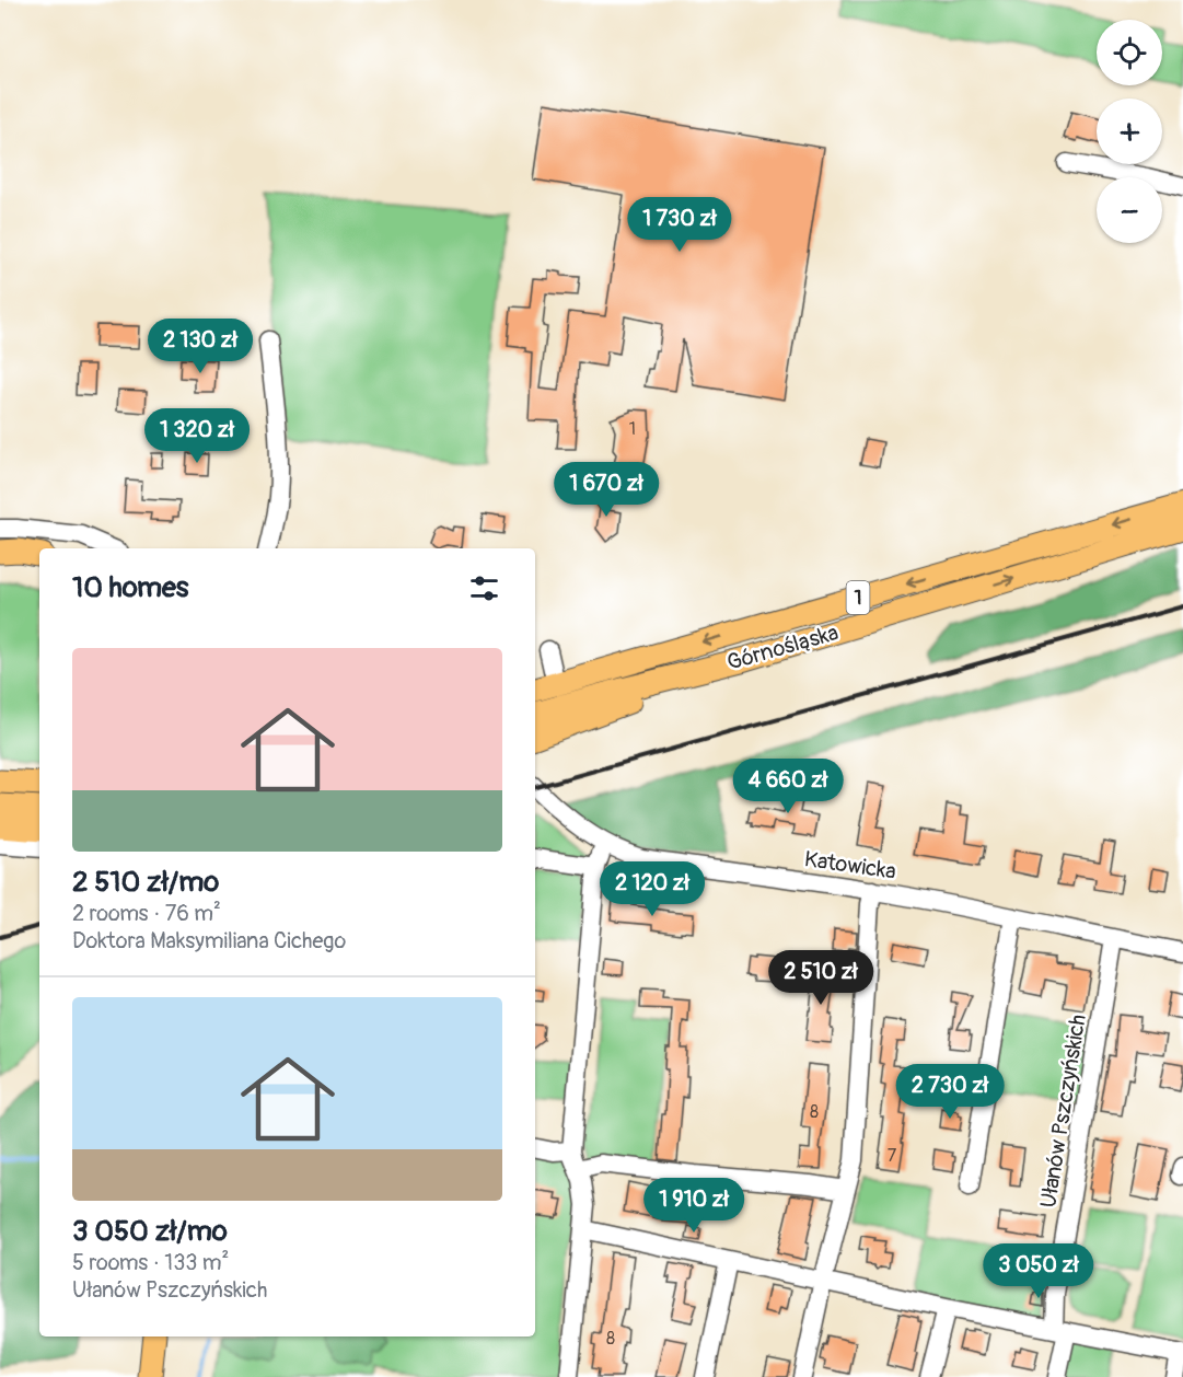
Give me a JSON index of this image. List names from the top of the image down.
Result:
{
  "streets": {
    "main road": ["1", "Górnośląska"],
    "street": ["Katowicka", "Ułanów Pszczyńskich"]
  },
  "crossings": [
    ["Katowicka", "Ułanów Pszczyńskich"]
  ],
  "house_numbers": [
    "1",
    "8",
    "7",
    "8"
  ],
  "page": {
    "map_buttons": ["+", "−"],
    "price": [
      "1 730 zł",
      "2 130 zł",
      "1 320 zł",
      "1 670 zł",
      "4 660 zł",
      "2 120 zł",
      "2 510 zł",
      "2 730 zł",
      "1 910 zł",
      "3 050 zł"
    ],
    "heading": "10 homes",
    "list": [
      {
        "name": "2 510 zł/mo",
        "note": "2 rooms · 76 m² · Doktora Maksymiliana Cichego"
      },
      {
        "name": "3 050 zł/mo",
        "note": "5 rooms · 133 m² · Ułanów Pszczyńskich"
      }
    ]
  }
}
